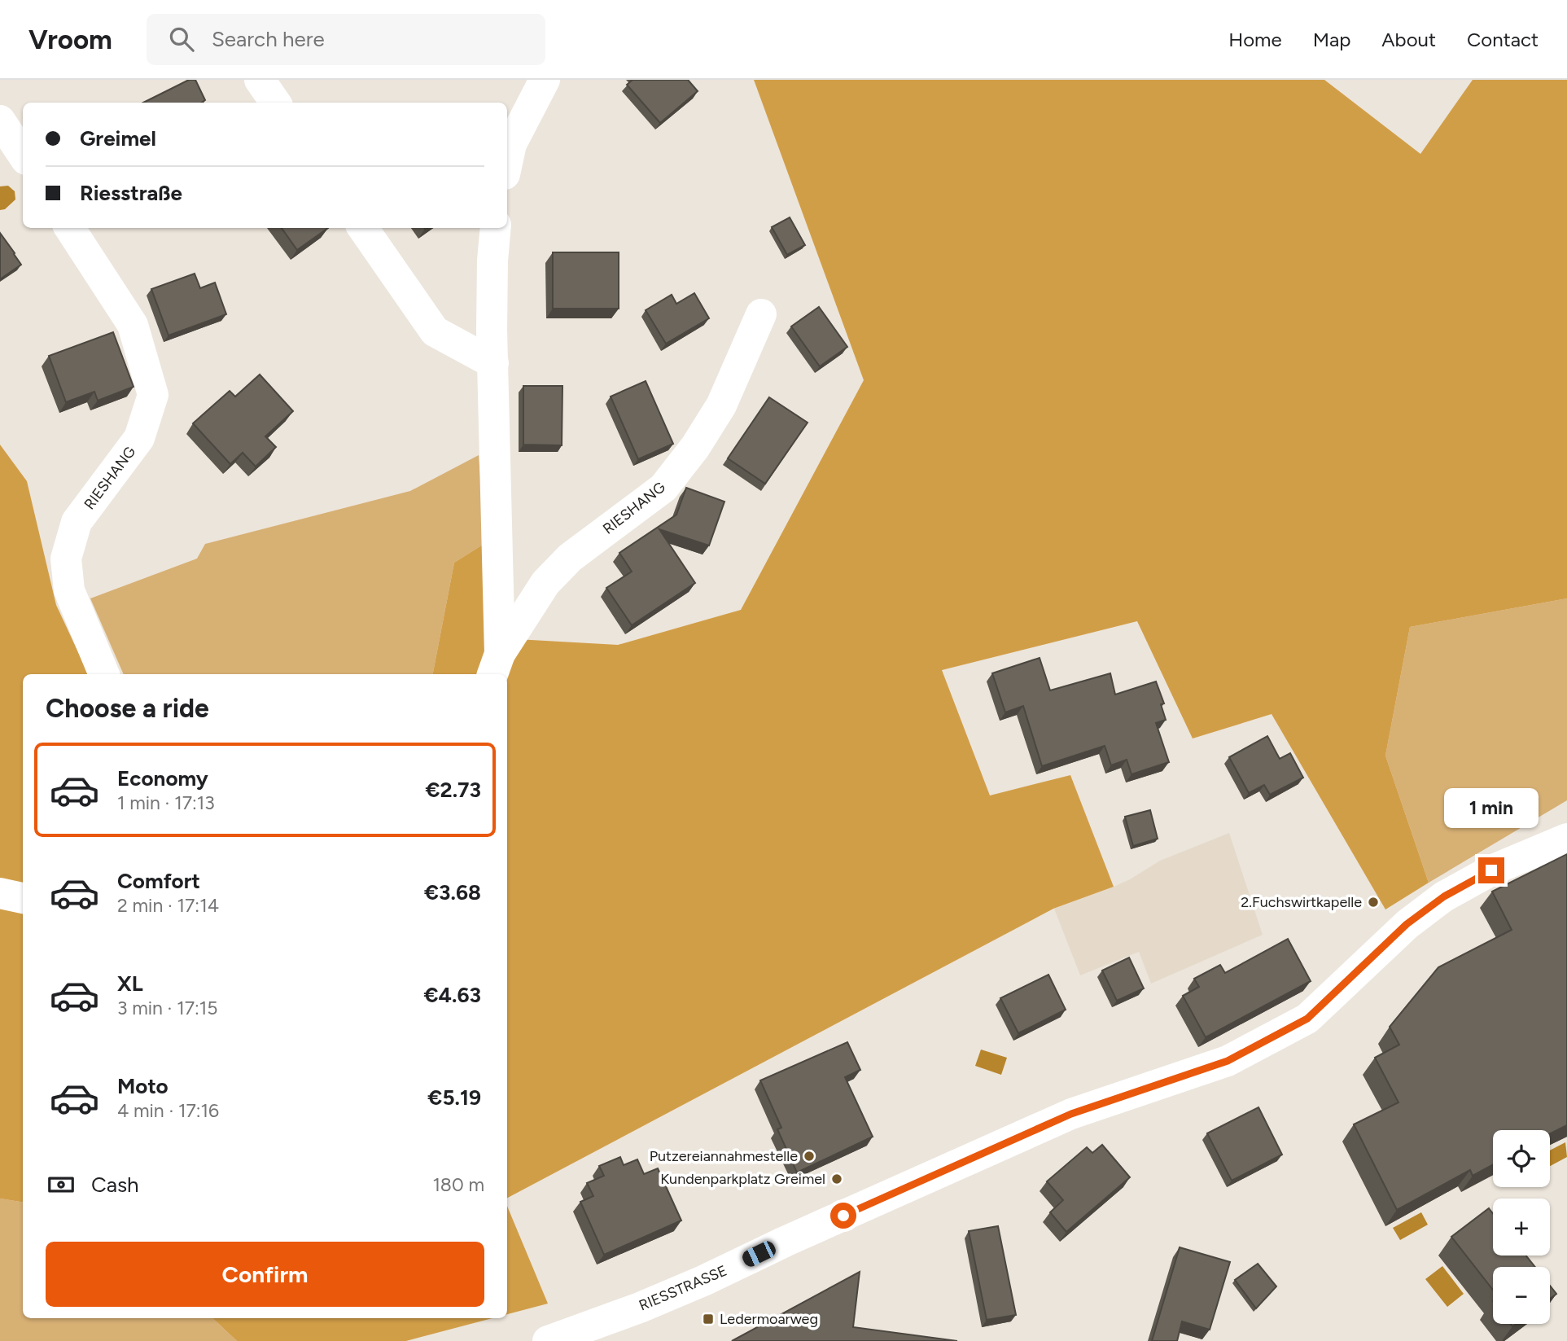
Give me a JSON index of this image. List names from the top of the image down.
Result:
{
  "streets": {
    "street": ["RIESHANG", "RIESSTRASSE"]
  },
  "places": {
    "other": ["2.Fuchswirtkapelle", "Putzereiannahmestelle", "Kundenparkplatz Greimel"],
    "transit": ["Ledermoarweg"]
  },
  "page": {
    "header": "Vroom",
    "search": "Search here",
    "nav": [
      "Home",
      "Map",
      "About",
      "Contact"
    ],
    "banner": ["Greimel", "Riesstraße"],
    "heading": "Choose a ride",
    "list": [
      {
        "name": "Economy",
        "note": "1 min · 17:13",
        "value": "€2.73"
      },
      {
        "name": "Comfort",
        "note": "2 min · 17:14",
        "value": "€3.68"
      },
      {
        "name": "XL",
        "note": "3 min · 17:15",
        "value": "€4.63"
      },
      {
        "name": "Moto",
        "note": "4 min · 17:16",
        "value": "€5.19"
      }
    ],
    "bubble": "1 min",
    "map_buttons": ["+", "−"],
    "pay": ["Cash", "180 m"],
    "buttons": "Confirm"
  }
}
